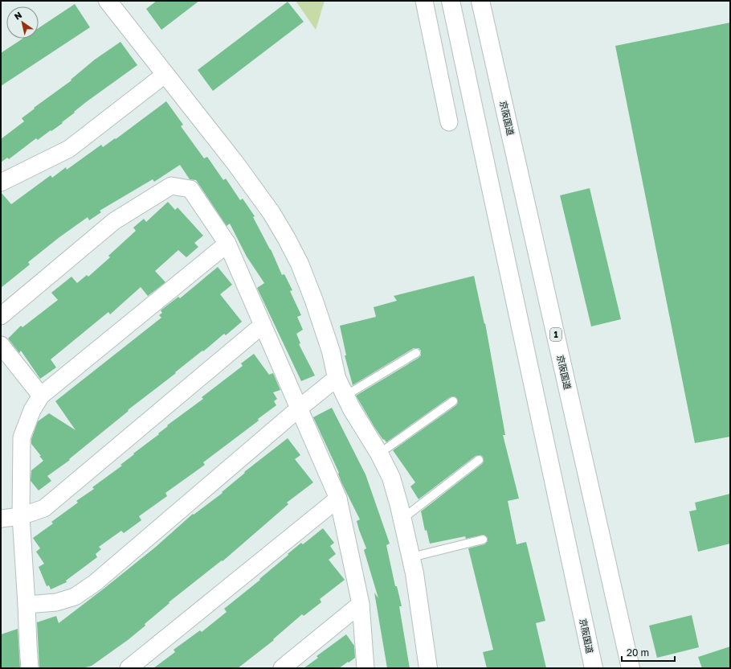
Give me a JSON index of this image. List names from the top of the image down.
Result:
{
  "streets": {
    "main road": ["京阪国道", "1"]
  },
  "scale_bar": "20 m",
  "north": "top left"
}
